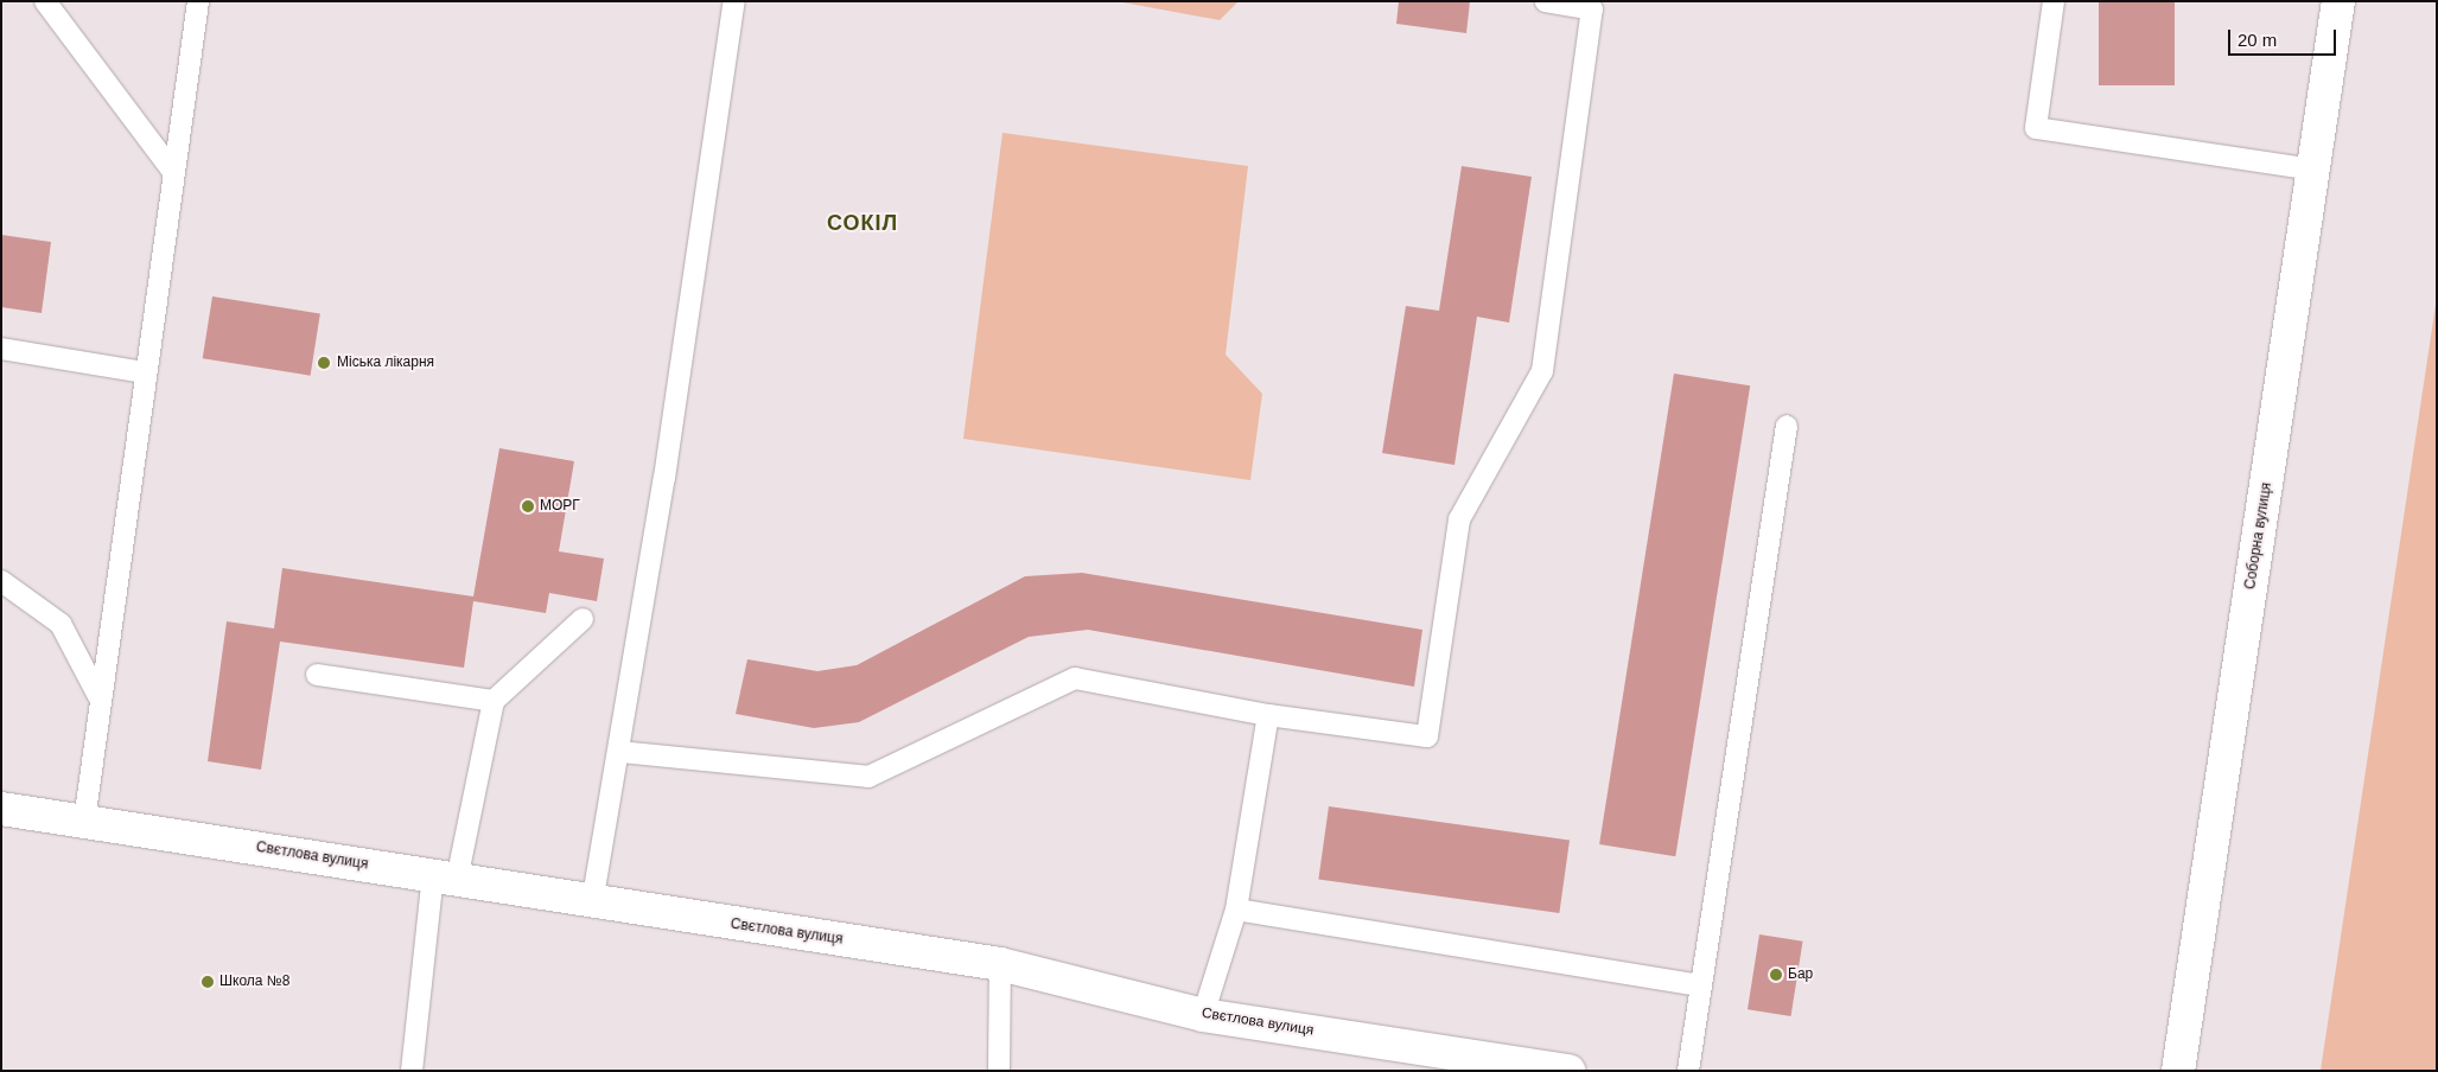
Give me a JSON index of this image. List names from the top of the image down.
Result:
{
  "streets": {
    "street": ["Соборна вулиця", "Свєтлова вулиця"]
  },
  "districts": ["СОКІЛ"],
  "places": [
    "Міська лікарня",
    "МОРГ",
    "Бар",
    "Школа №8"
  ],
  "scale_bar": "20 m"
}
